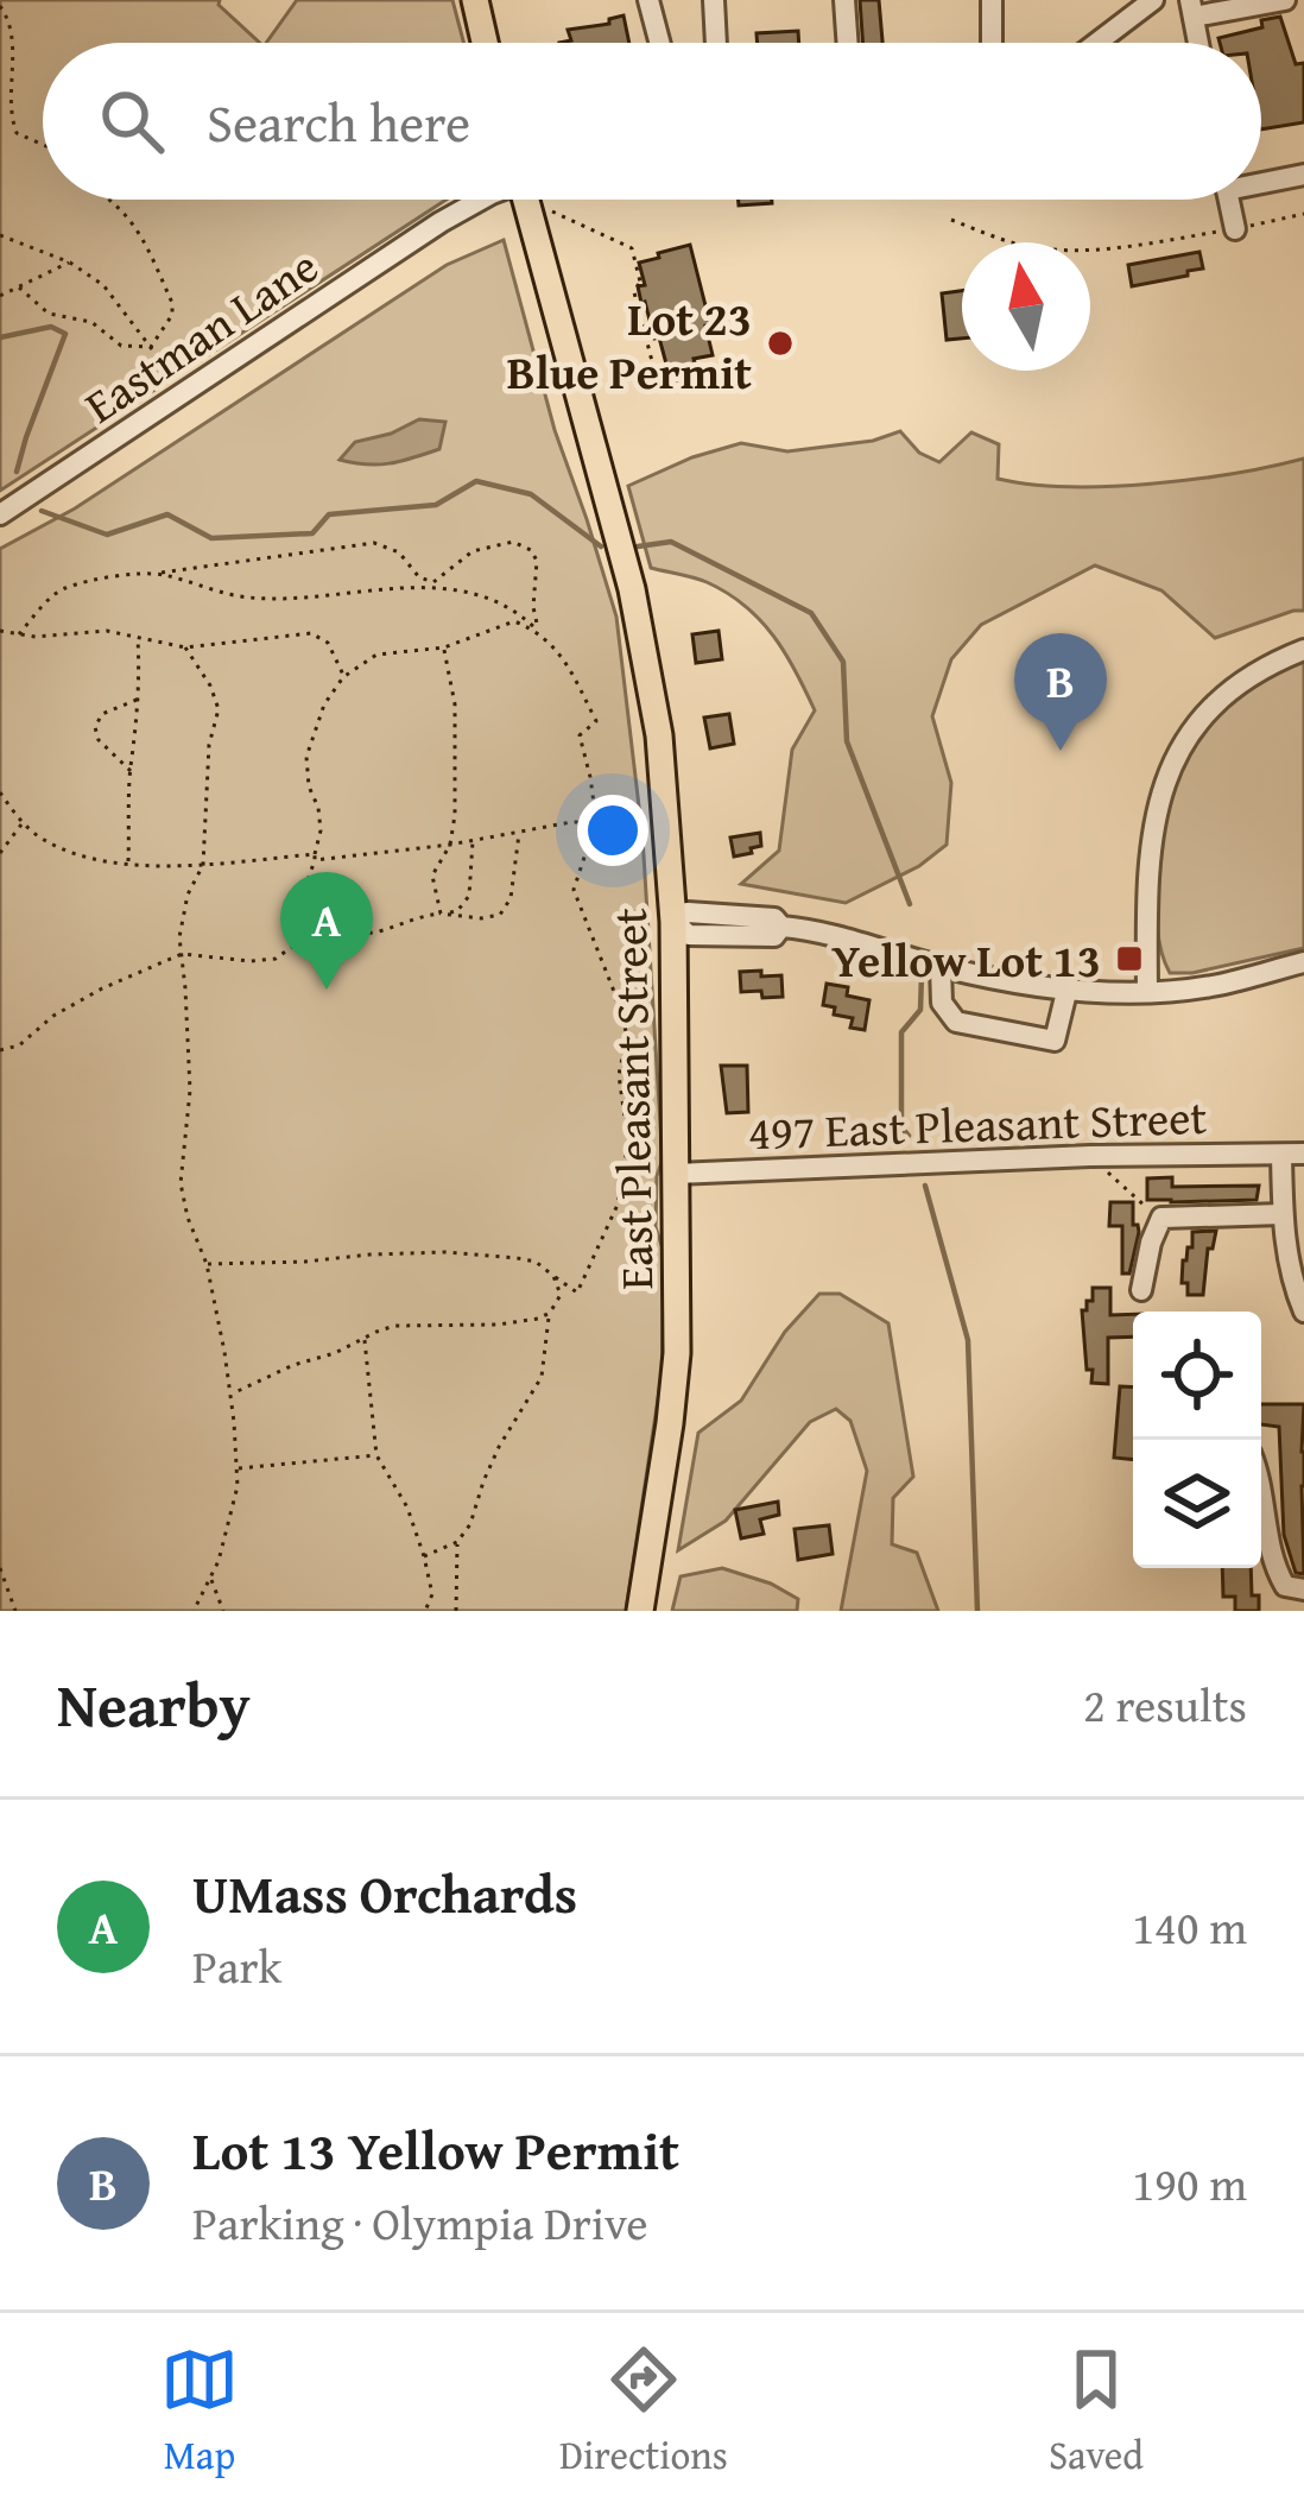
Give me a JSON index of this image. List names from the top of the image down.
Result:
{
  "streets": {
    "main road": ["East Pleasant Street"],
    "street": ["Eastman Lane", "497 East Pleasant Street"]
  },
  "crossings": [
    ["East Pleasant Street", "497 East Pleasant Street"]
  ],
  "places": {
    "other": ["Lot 23 Blue Permit"],
    "transit": ["Yellow Lot 13"]
  },
  "north": "top",
  "page": {
    "search": "Search here",
    "pins": ["B", "A"],
    "heading": ["Nearby", "2 results"],
    "list": [
      {
        "mark": "A",
        "name": "UMass Orchards",
        "note": "Park",
        "value": "140 m"
      },
      {
        "mark": "B",
        "name": "Lot 13 Yellow Permit",
        "note": "Parking · Olympia Drive",
        "value": "190 m"
      }
    ],
    "nav": ["Map", "Directions", "Saved"]
  }
}
